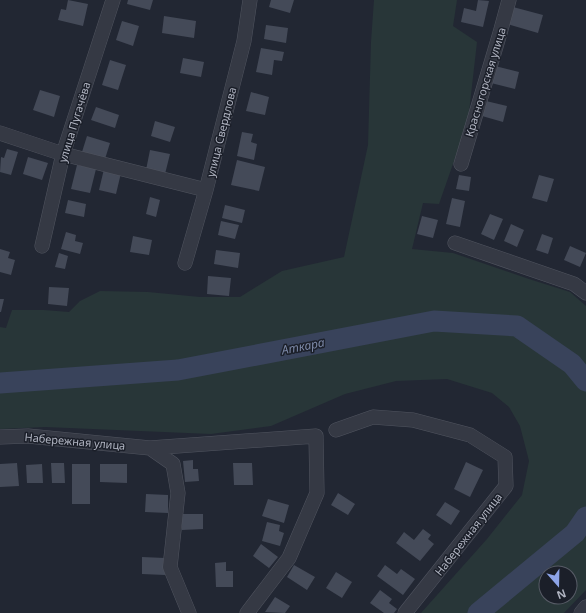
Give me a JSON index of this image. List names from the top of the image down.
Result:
{
  "streets": {
    "street": [
      "Красногорская улица",
      "улица Пугачёва",
      "улица Свердлова",
      "Набережная улица"
    ]
  },
  "water": ["Аткара"],
  "north": "bottom"
}
